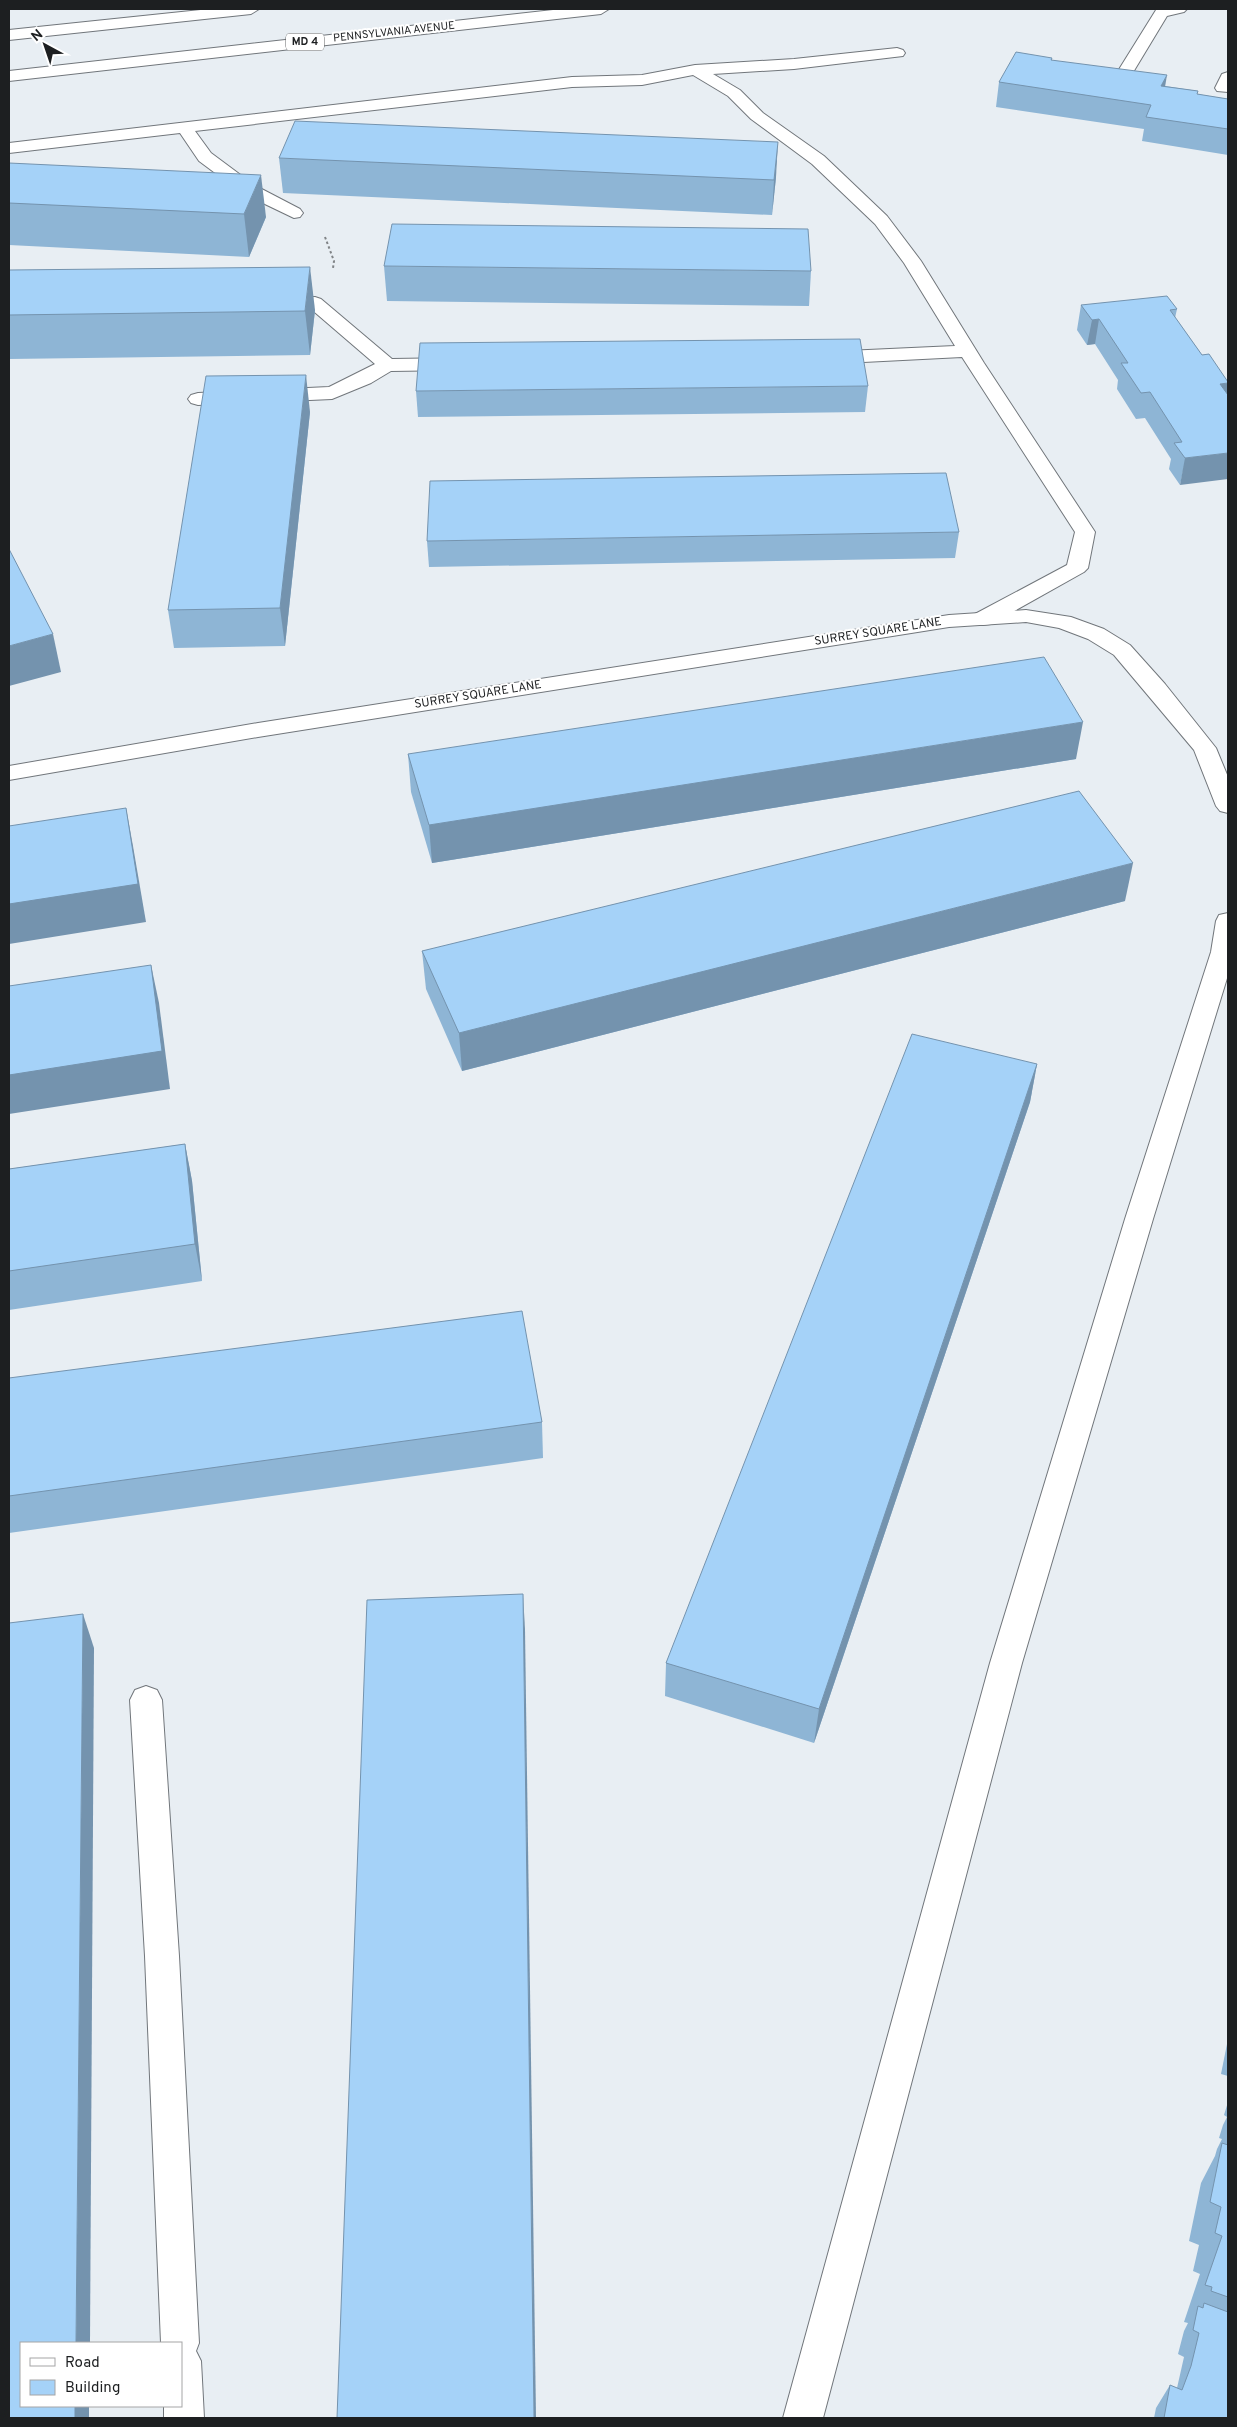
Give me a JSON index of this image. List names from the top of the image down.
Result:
{
  "streets": {
    "main road": ["PENNSYLVANIA AVENUE", "MD 4", "SURREY SQUARE LANE"]
  },
  "legend": ["Road", "Building"],
  "north": "top left"
}
